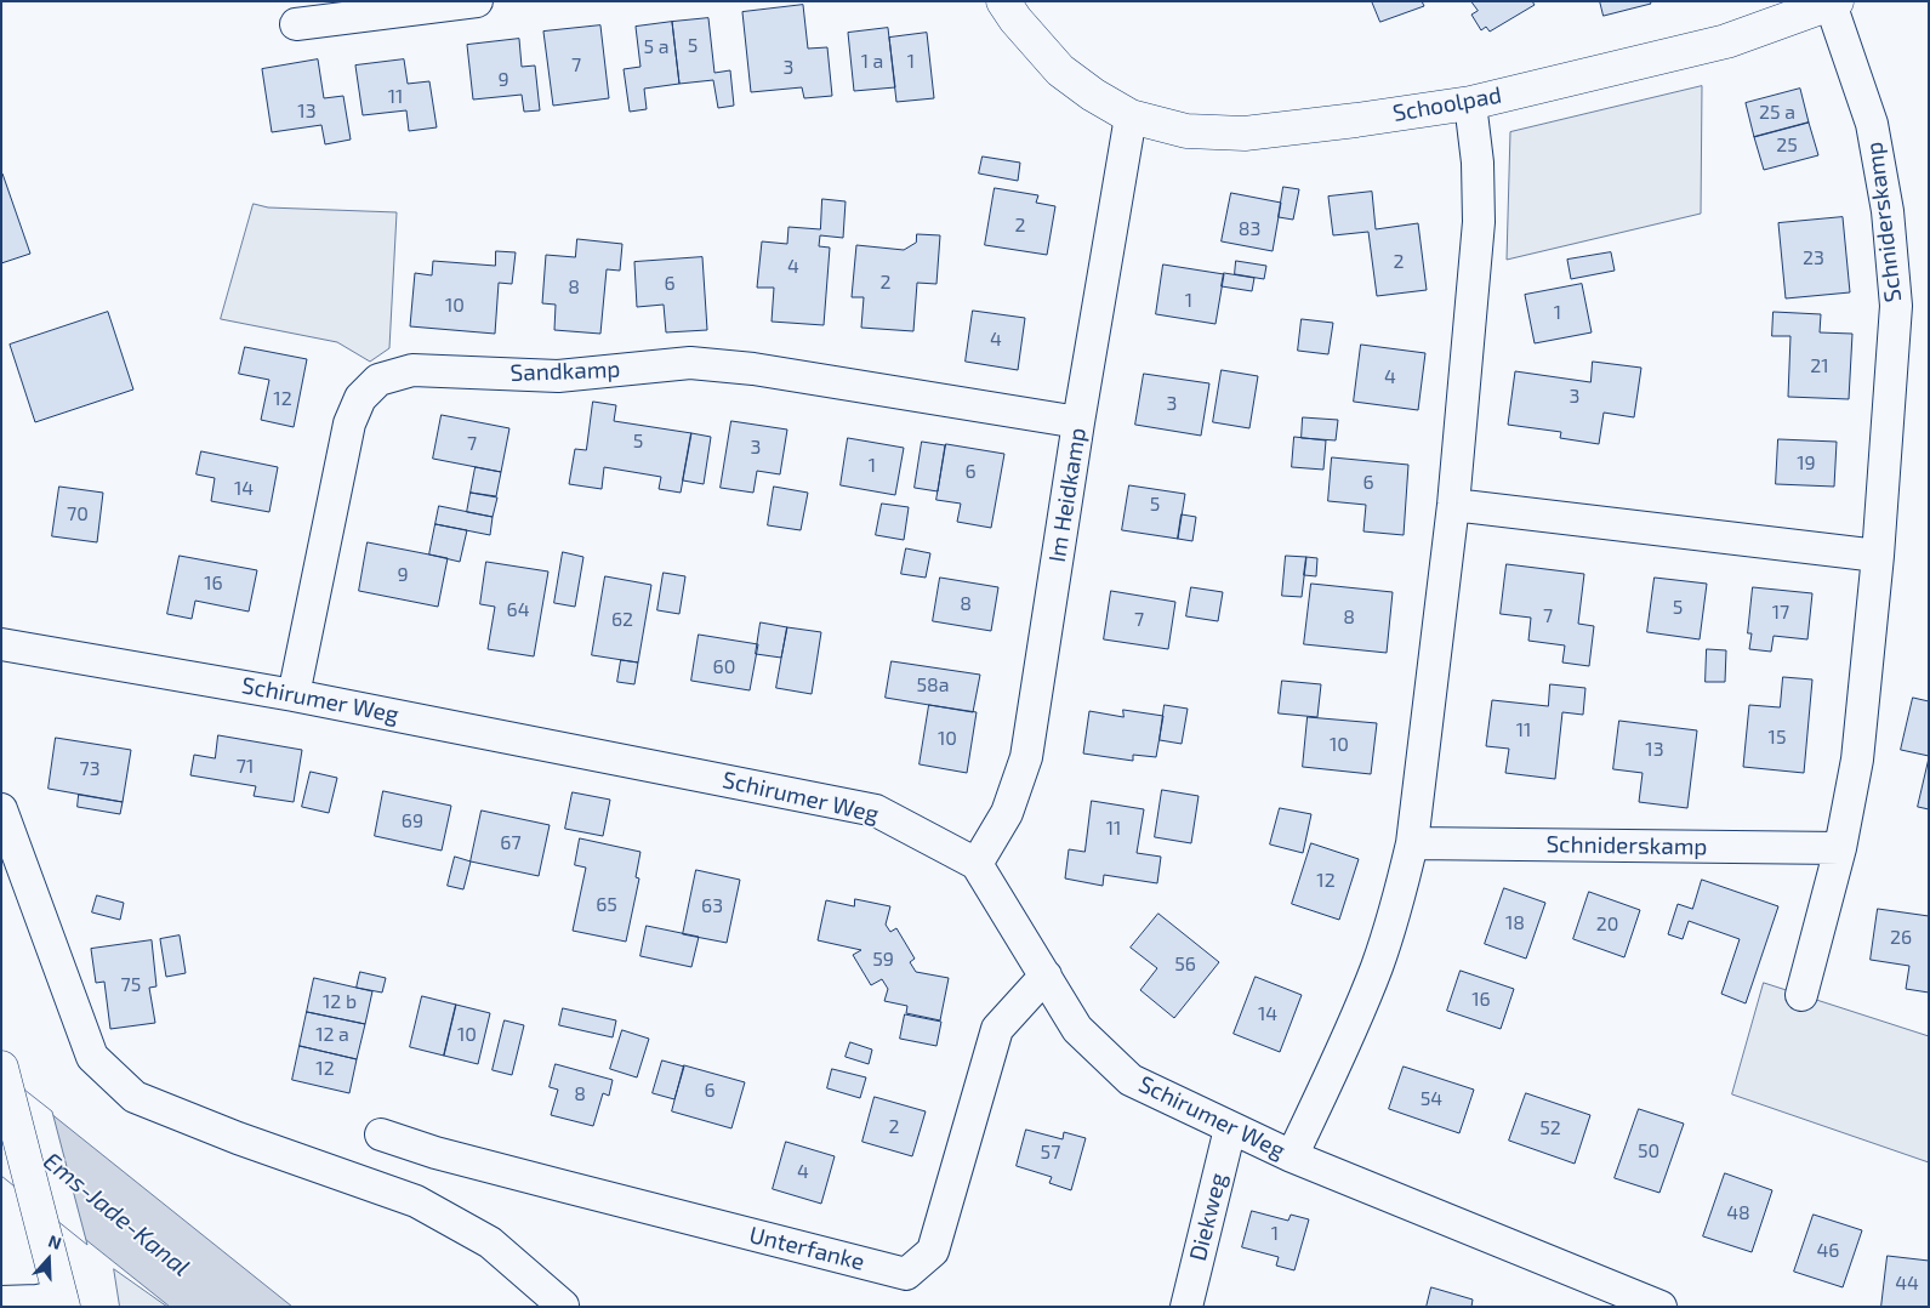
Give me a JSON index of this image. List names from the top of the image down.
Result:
{
  "streets": {
    "street": [
      "Schoolpad",
      "Schniderskamp",
      "Sandkamp",
      "Im Heidkamp",
      "Schirumer Weg",
      "Diekweg",
      "Unterfanke"
    ]
  },
  "crossings": [
    ["Schoolpad", "Schniderskamp"],
    ["Schoolpad", "Im Heidkamp"],
    ["Sandkamp", "Im Heidkamp"],
    ["Sandkamp", "Schirumer Weg"],
    ["Im Heidkamp", "Schirumer Weg"],
    ["Schirumer Weg", "Diekweg"],
    ["Schirumer Weg", "Unterfanke"]
  ],
  "water": ["Ems-Jade-Kanal"],
  "house_numbers": [
    "5",
    "5 a",
    "1 a",
    "1",
    "7",
    "3",
    "9",
    "11",
    "13",
    "25 a",
    "25",
    "2",
    "83",
    "23",
    "2",
    "4",
    "2",
    "6",
    "8",
    "1",
    "10",
    "1",
    "4",
    "21",
    "4",
    "3",
    "12",
    "3",
    "5",
    "7",
    "3",
    "19",
    "1",
    "6",
    "6",
    "14",
    "5",
    "70",
    "9",
    "16",
    "8",
    "5",
    "64",
    "17",
    "7",
    "8",
    "62",
    "7",
    "60",
    "58a",
    "11",
    "15",
    "10",
    "10",
    "13",
    "71",
    "73",
    "69",
    "11",
    "67",
    "12",
    "65",
    "63",
    "18",
    "20",
    "26",
    "59",
    "56",
    "75",
    "16",
    "12 b",
    "14",
    "12 a",
    "10",
    "12",
    "6",
    "8",
    "54",
    "2",
    "52",
    "50",
    "57",
    "4",
    "48",
    "1",
    "46",
    "44"
  ],
  "north": "top"
}
